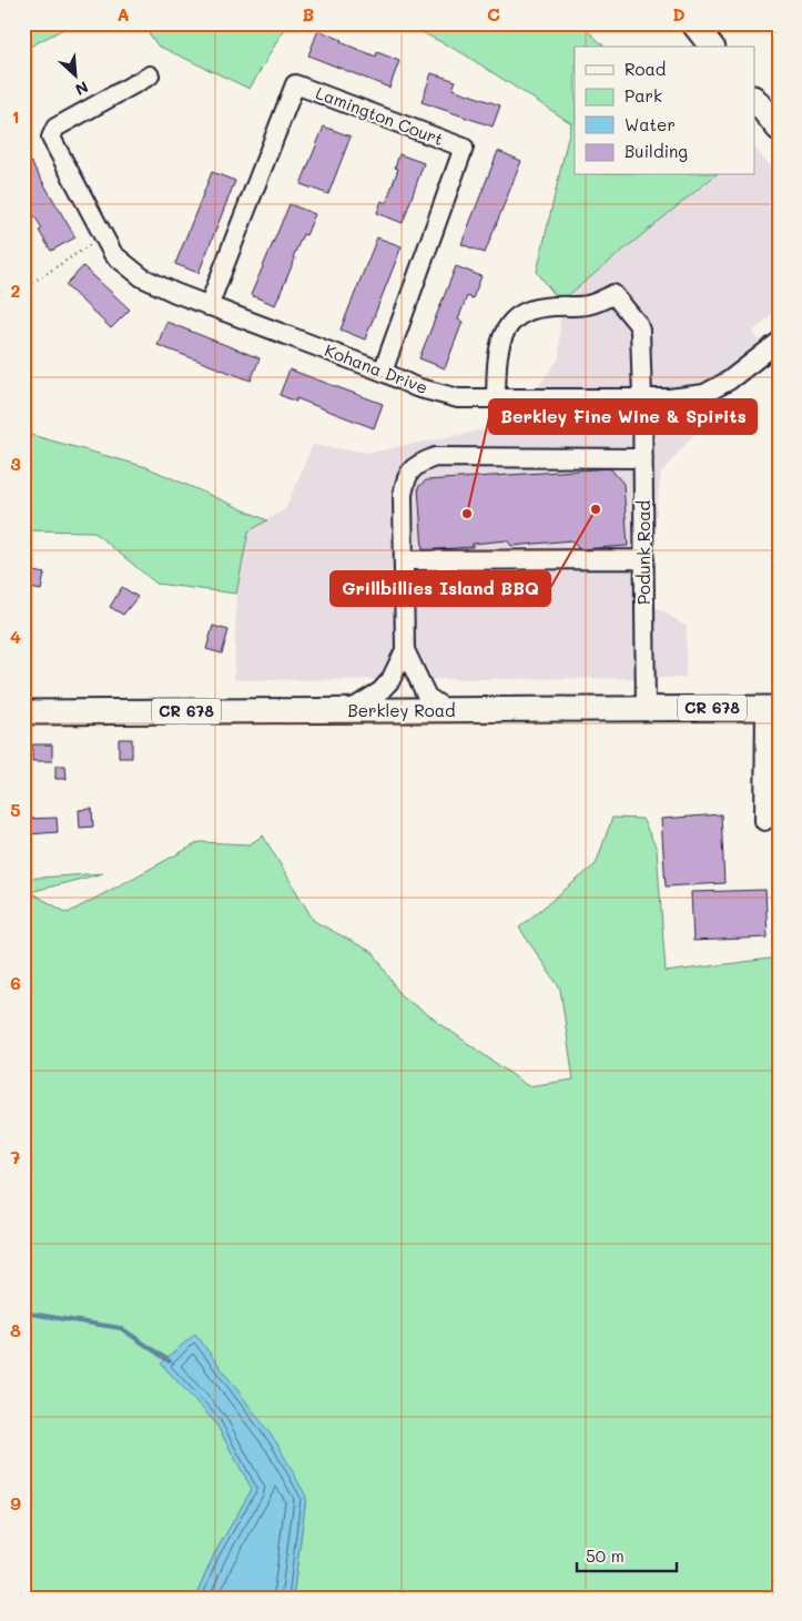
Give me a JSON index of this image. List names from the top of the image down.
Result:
{
  "streets": {
    "main road": ["CR 678", "Berkley Road"],
    "street": ["Lamington Court", "Kohana Drive", "Podunk Road"]
  },
  "crossings": [
    ["Lamington Court", "Kohana Drive"],
    ["Kohana Drive", "Podunk Road"],
    ["Podunk Road", "Berkley Road"]
  ],
  "places": ["Grillbillies Island BBQ", "Berkley Fine Wine & Spirits"],
  "legend": [
    "Road",
    "Park",
    "Water",
    "Building"
  ],
  "scale_bar": "50 m",
  "north": "bottom right",
  "grid": {
    "columns": [
      "A",
      "B",
      "C",
      "D"
    ],
    "rows": [
      "1",
      "2",
      "3",
      "4",
      "5",
      "6",
      "7",
      "8",
      "9"
    ]
  }
}
